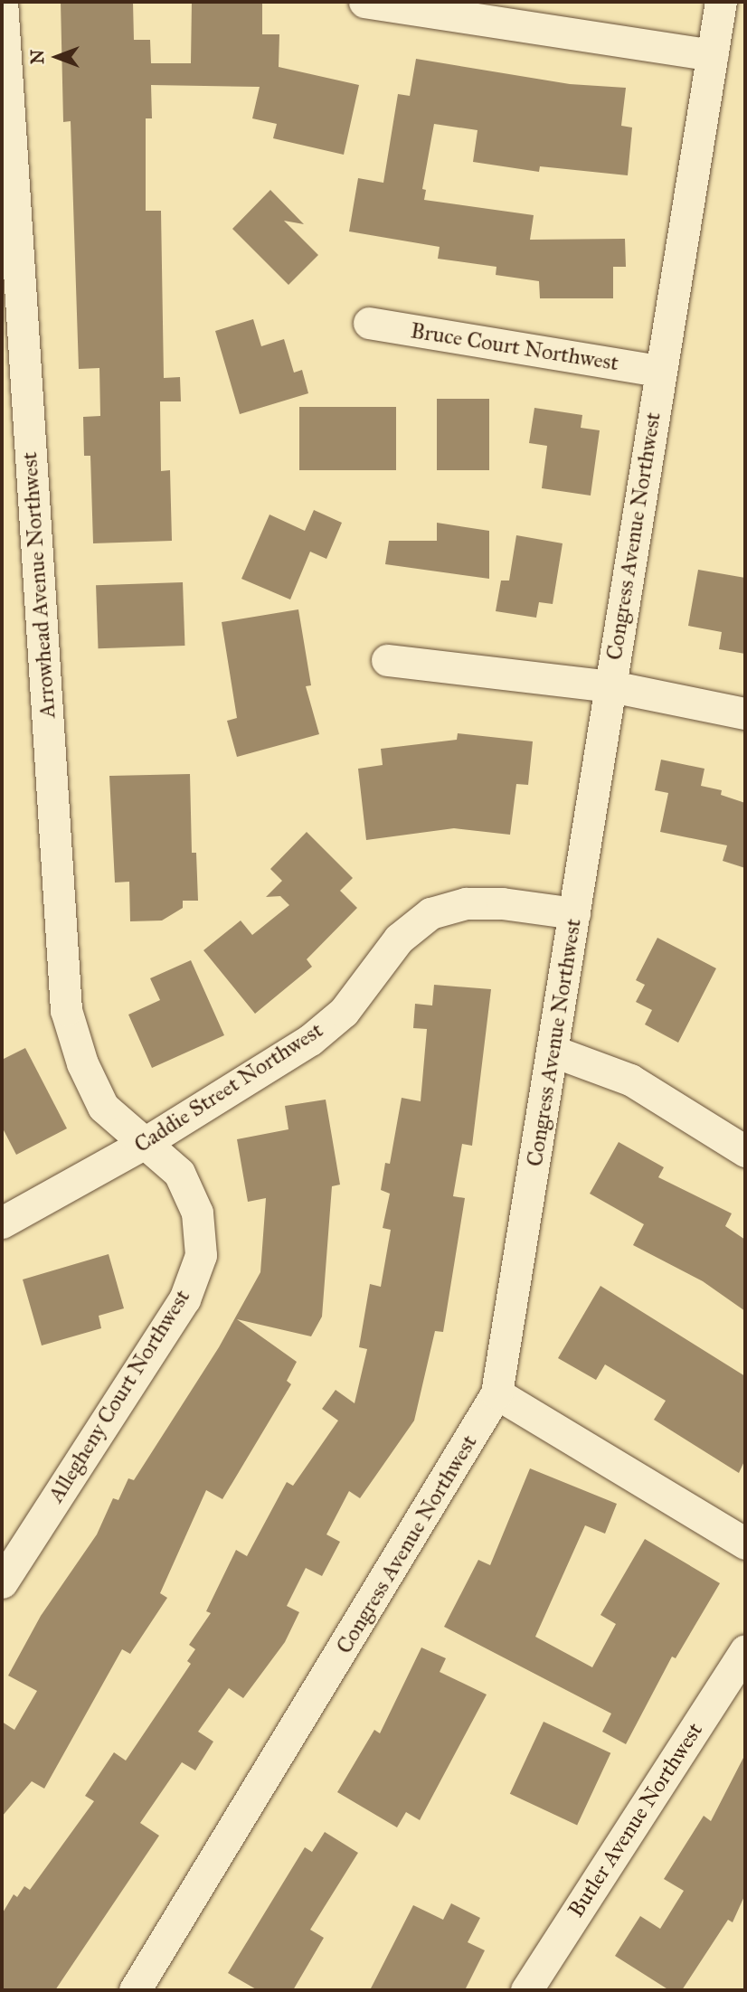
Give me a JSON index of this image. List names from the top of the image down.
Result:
{
  "streets": {
    "street": [
      "Bruce Court Northwest",
      "Congress Avenue Northwest",
      "Arrowhead Avenue Northwest",
      "Caddie Street Northwest",
      "Allegheny Court Northwest",
      "Butler Avenue Northwest"
    ]
  },
  "crossings": [
    ["Bruce Court Northwest", "Congress Avenue Northwest"],
    ["Congress Avenue Northwest", "Caddie Street Northwest"],
    ["Arrowhead Avenue Northwest", "Caddie Street Northwest"],
    ["Arrowhead Avenue Northwest", "Allegheny Court Northwest"],
    ["Caddie Street Northwest", "Allegheny Court Northwest"]
  ],
  "north": "left"
}
